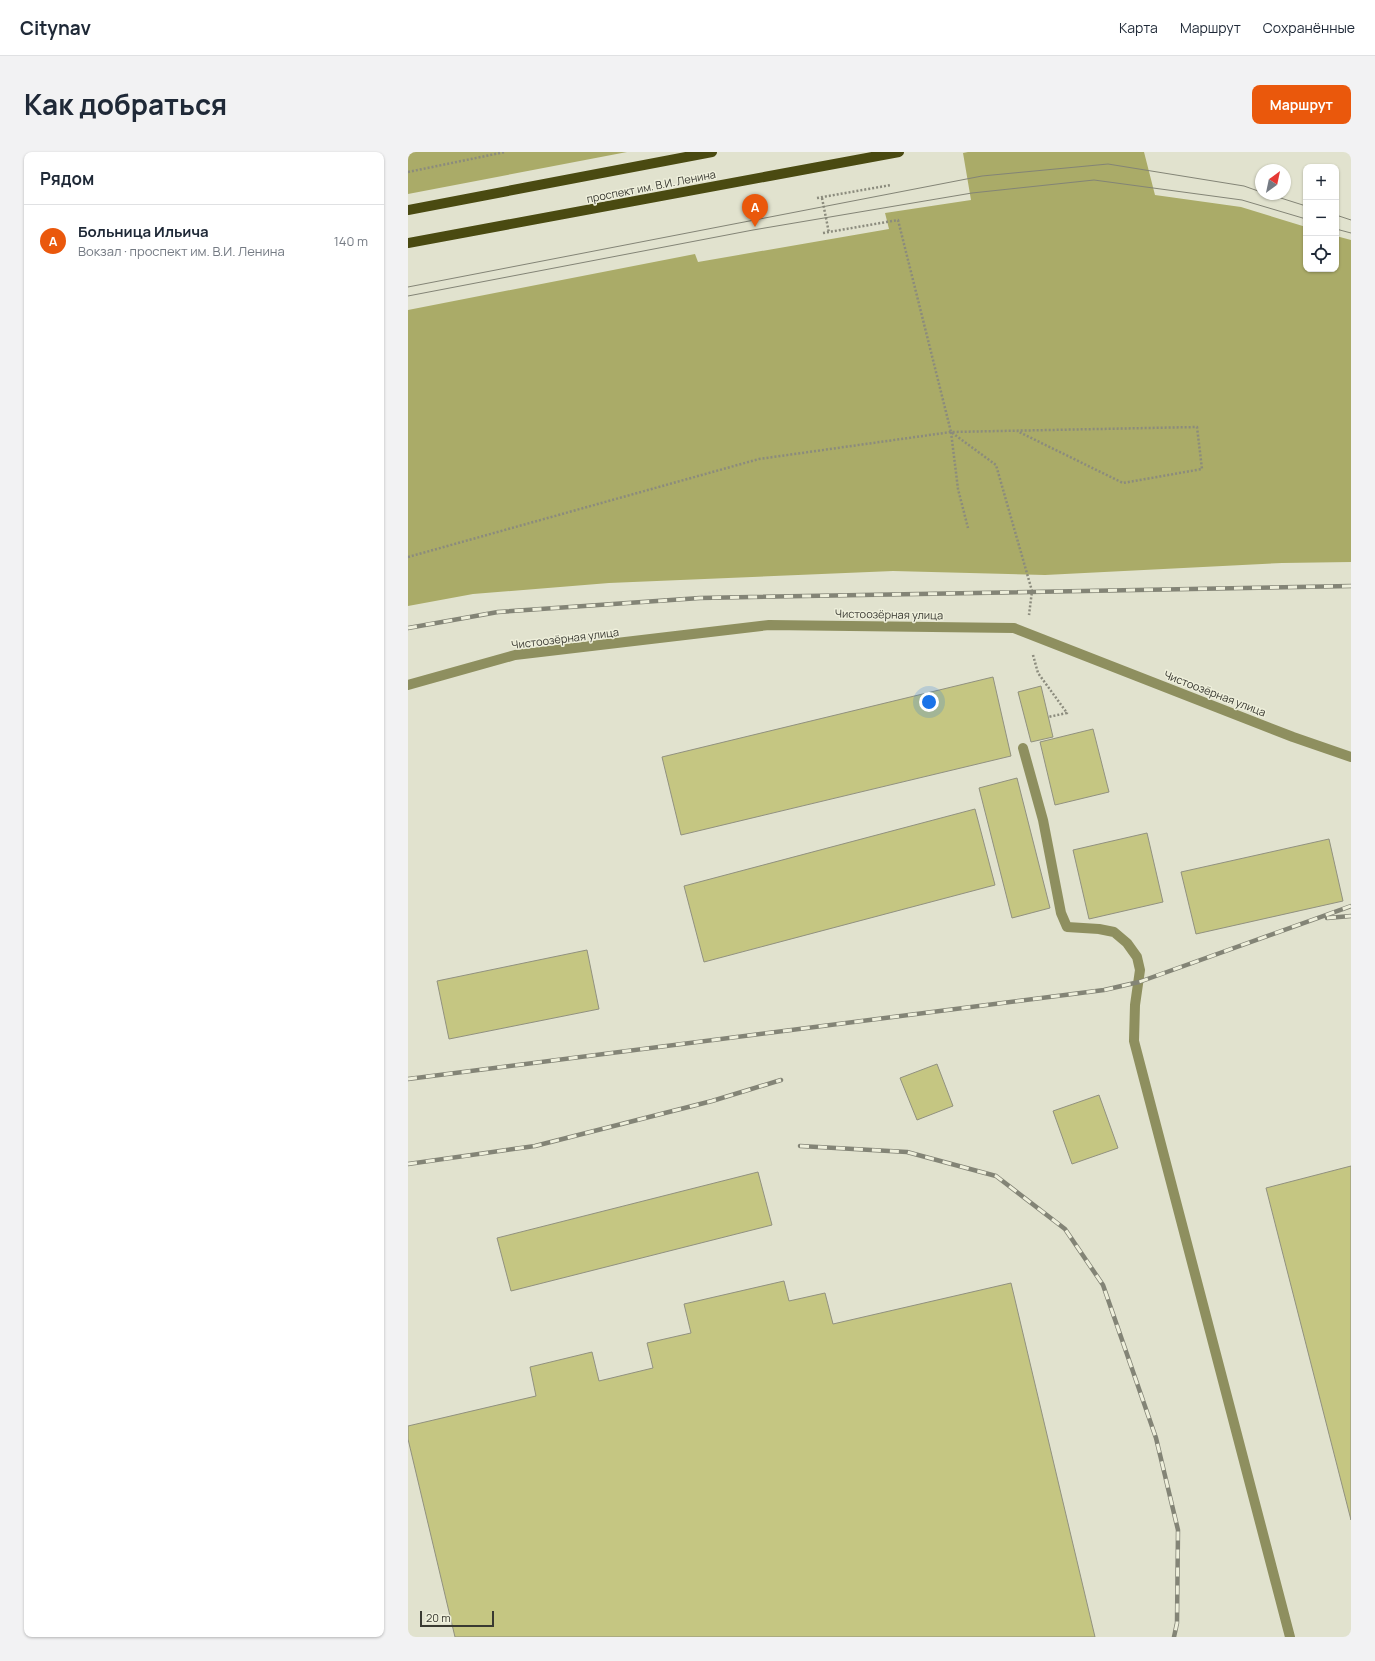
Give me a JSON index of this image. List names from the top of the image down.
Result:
{
  "streets": {
    "main road": ["проспект им. В.И. Ленина"],
    "street": ["Чистоозёрная улица"]
  },
  "scale_bar": "20 m",
  "north": "top right",
  "page": {
    "header": "Citynav",
    "nav": ["Карта", "Маршрут", "Сохранённые"],
    "title": "Как добраться",
    "buttons": "Маршрут",
    "heading": "Рядом",
    "map_buttons": ["+", "−"],
    "pins": "A",
    "list": [
      {
        "mark": "A",
        "name": "Больница Ильича",
        "note": "Вокзал · проспект им. В.И. Ленина",
        "value": "140 m"
      }
    ],
    "scale": "20 m"
  }
}
